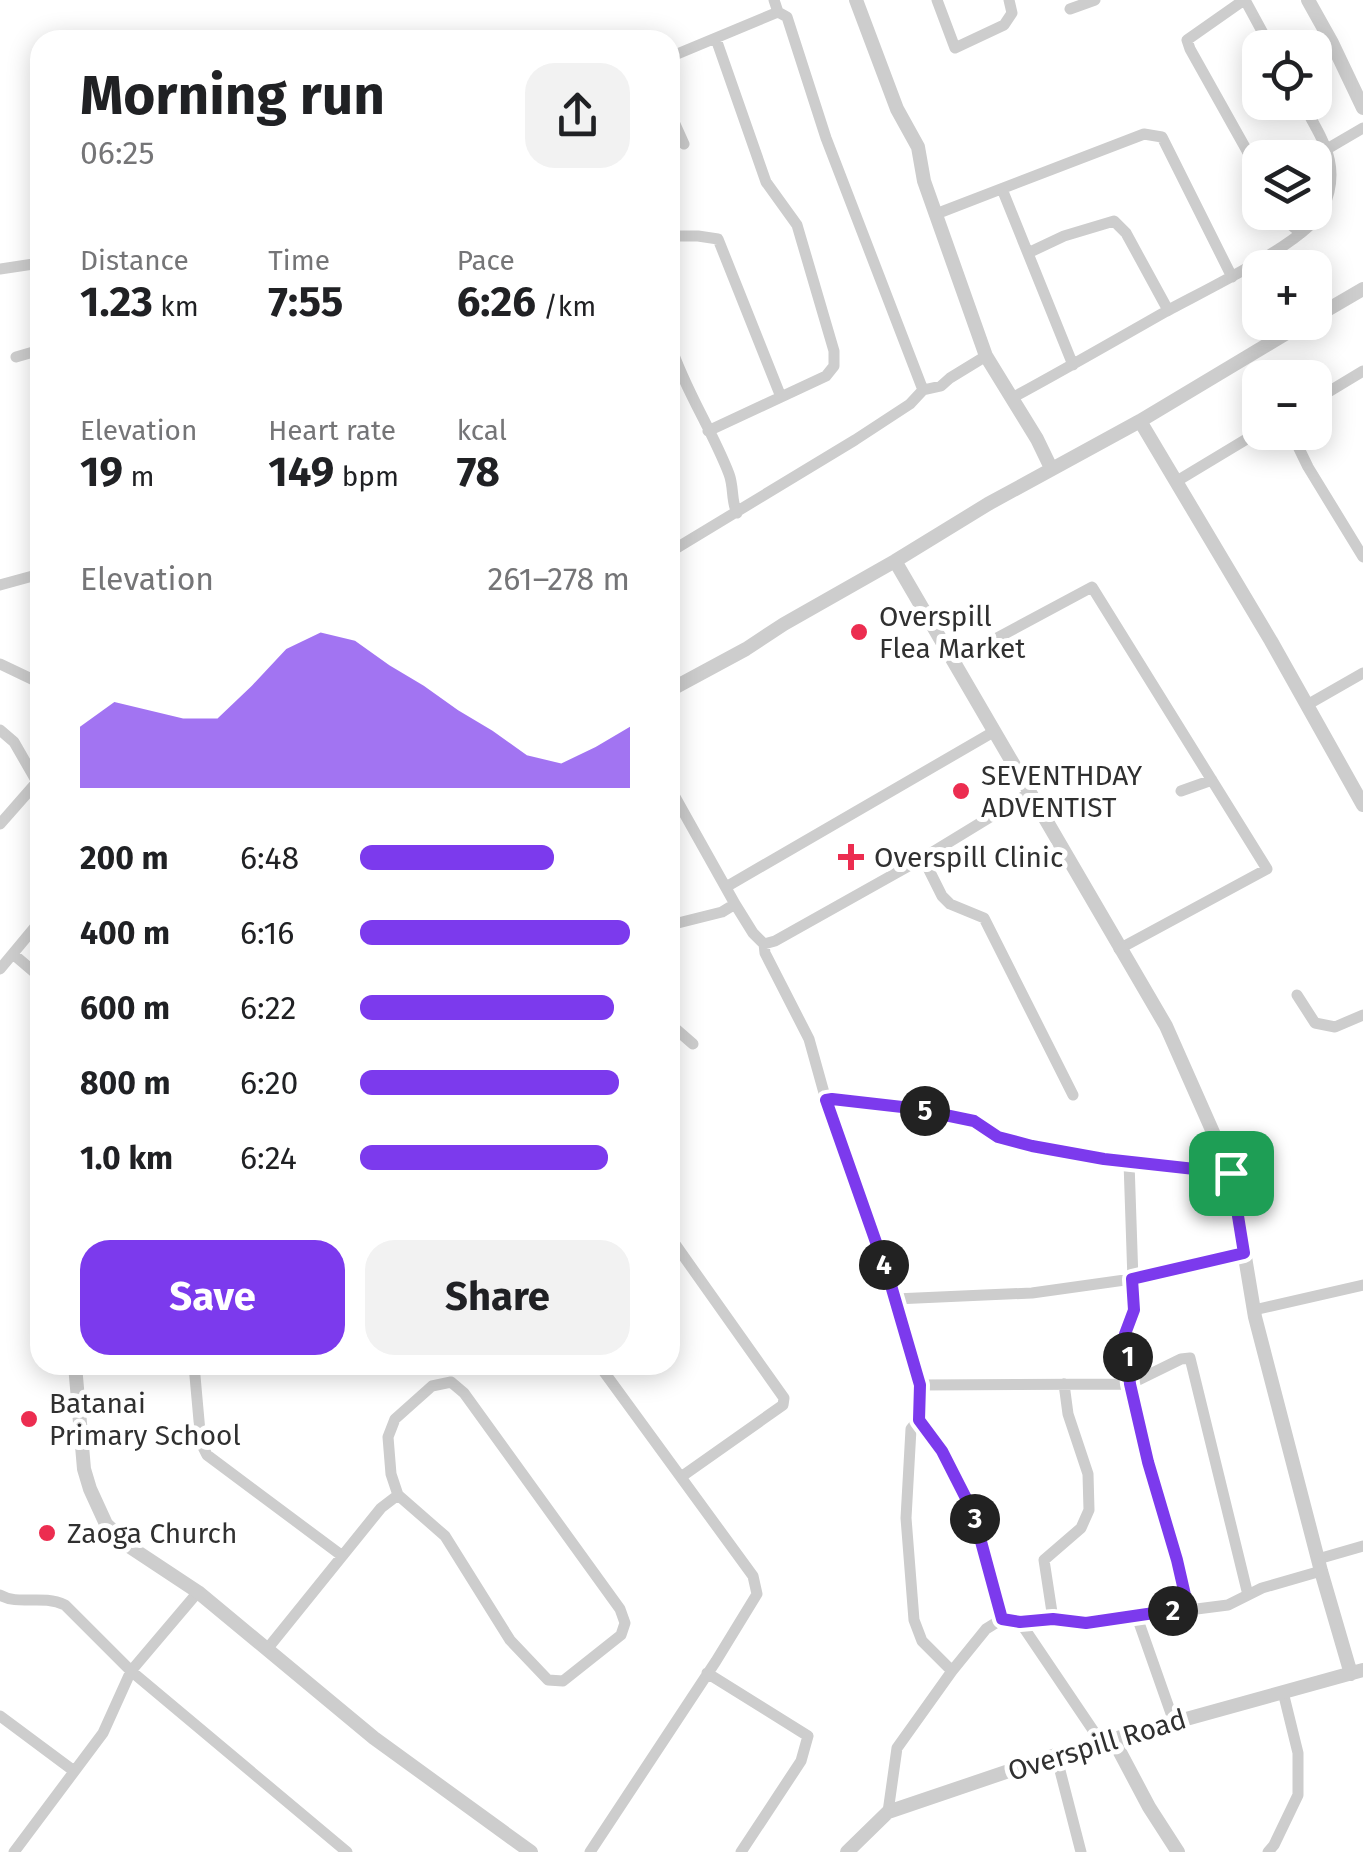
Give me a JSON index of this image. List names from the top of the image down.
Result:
{
  "streets": {
    "street": ["Overspill Road"]
  },
  "places": {
    "other": [
      "Overspill Flea Market",
      "SEVENTHDAY ADVENTIST",
      "Batanai Primary School",
      "Zaoga Church"
    ],
    "health": ["Overspill Clinic"]
  },
  "page": {
    "map_buttons": ["+", "−"],
    "heading": ["Morning run", "06:25"],
    "stats": [
      ["Distance", "1.23 km"],
      ["Time", "7:55"],
      ["Pace", "6:26 /km"],
      ["Elevation", "19 m"],
      ["Heart rate", "149 bpm"],
      ["kcal", "78"]
    ],
    "chart": ["Elevation", "261–278 m"],
    "list": [
      {
        "name": "200 m",
        "note": "6:48"
      },
      {
        "name": "400 m",
        "note": "6:16"
      },
      {
        "name": "600 m",
        "note": "6:22"
      },
      {
        "name": "800 m",
        "note": "6:20"
      },
      {
        "name": "1.0 km",
        "note": "6:24"
      }
    ],
    "pins": [
      "5",
      "4",
      "1",
      "3",
      "2"
    ],
    "buttons": ["Save", "Share"]
  }
}
